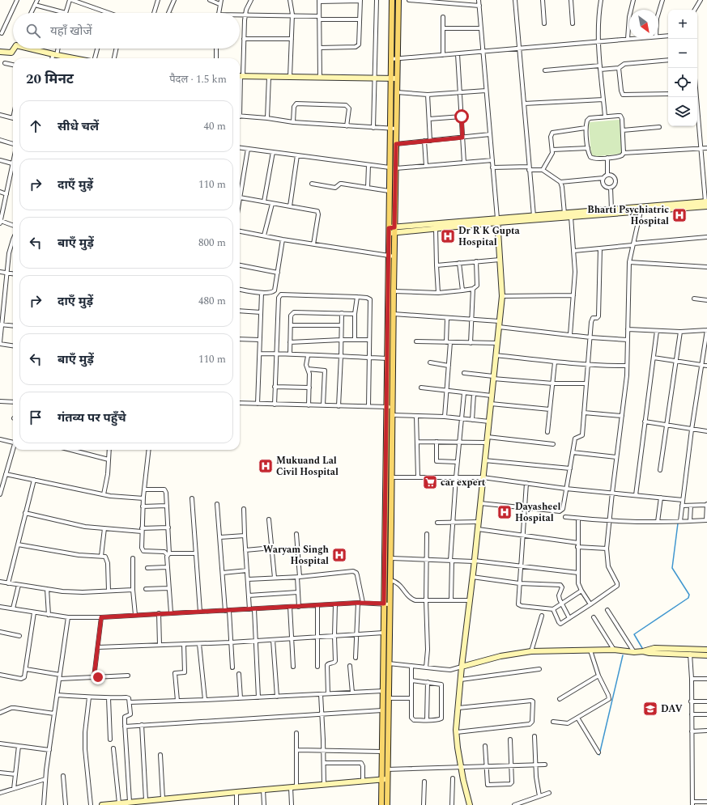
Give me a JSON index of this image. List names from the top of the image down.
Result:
{
  "places": {
    "hospital": [
      "Bharti Psychiatric Hospital",
      "Dr R K Gupta Hospital",
      "Mukuand Lal Civil Hospital",
      "Dayasheel Hospital",
      "Waryam Singh Hospital"
    ],
    "supermarket": ["car expert"],
    "school or university": ["DAV"]
  },
  "north": "bottom right",
  "page": {
    "map_buttons": ["+", "−"],
    "search": "यहाँ खोजें",
    "heading": ["20 मिनट", "पैदल · 1.5 km"],
    "list": [
      ["सीधे चलें", "40 m"],
      ["दाएँ मुड़ें", "110 m"],
      ["बाएँ मुड़ें", "800 m"],
      ["दाएँ मुड़ें", "480 m"],
      ["बाएँ मुड़ें", "110 m"],
      "गंतव्य पर पहुँचे"
    ]
  }
}
